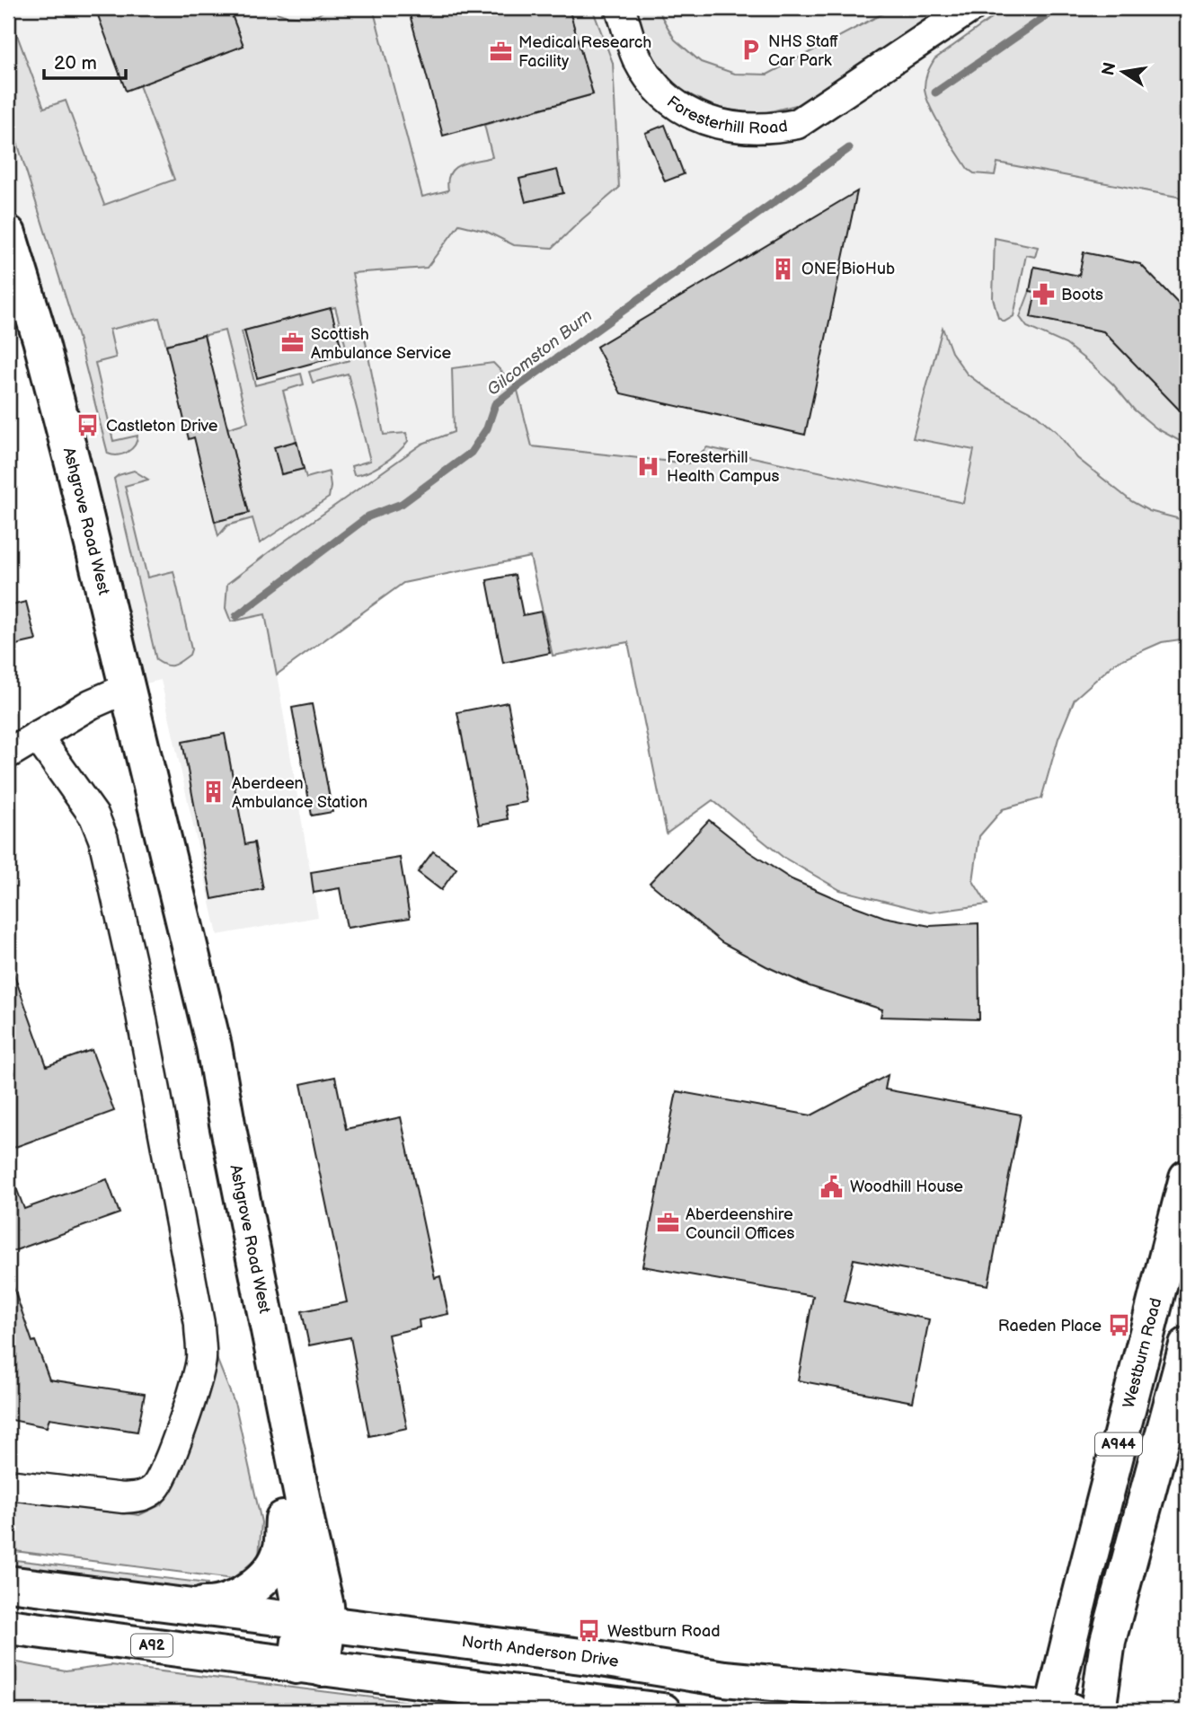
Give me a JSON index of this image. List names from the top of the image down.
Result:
{
  "streets": {
    "main road": [
      "Ashgrove Road West",
      "Westburn Road",
      "A944",
      "A92",
      "North Anderson Drive"
    ],
    "street": ["Foresterhill Road"]
  },
  "crossings": [
    ["Ashgrove Road West", "A92"],
    ["Ashgrove Road West", "North Anderson Drive"],
    ["Westburn Road", "North Anderson Drive"]
  ],
  "water": ["Gilcomston Burn"],
  "places": {
    "parking": ["NHS Staff Car Park"],
    "office": ["Medical Research Facility", "Scottish Ambulance Service", "Aberdeenshire Council Offices"],
    "building": ["ONE BioHub", "Aberdeen Ambulance Station"],
    "pharmacy": ["Boots"],
    "bus stop": ["Castleton Drive", "Raeden Place", "Westburn Road"],
    "hospital": ["Foresterhill Health Campus"],
    "public building": ["Woodhill House"]
  },
  "scale_bar": "20 m",
  "north": "left"
}
